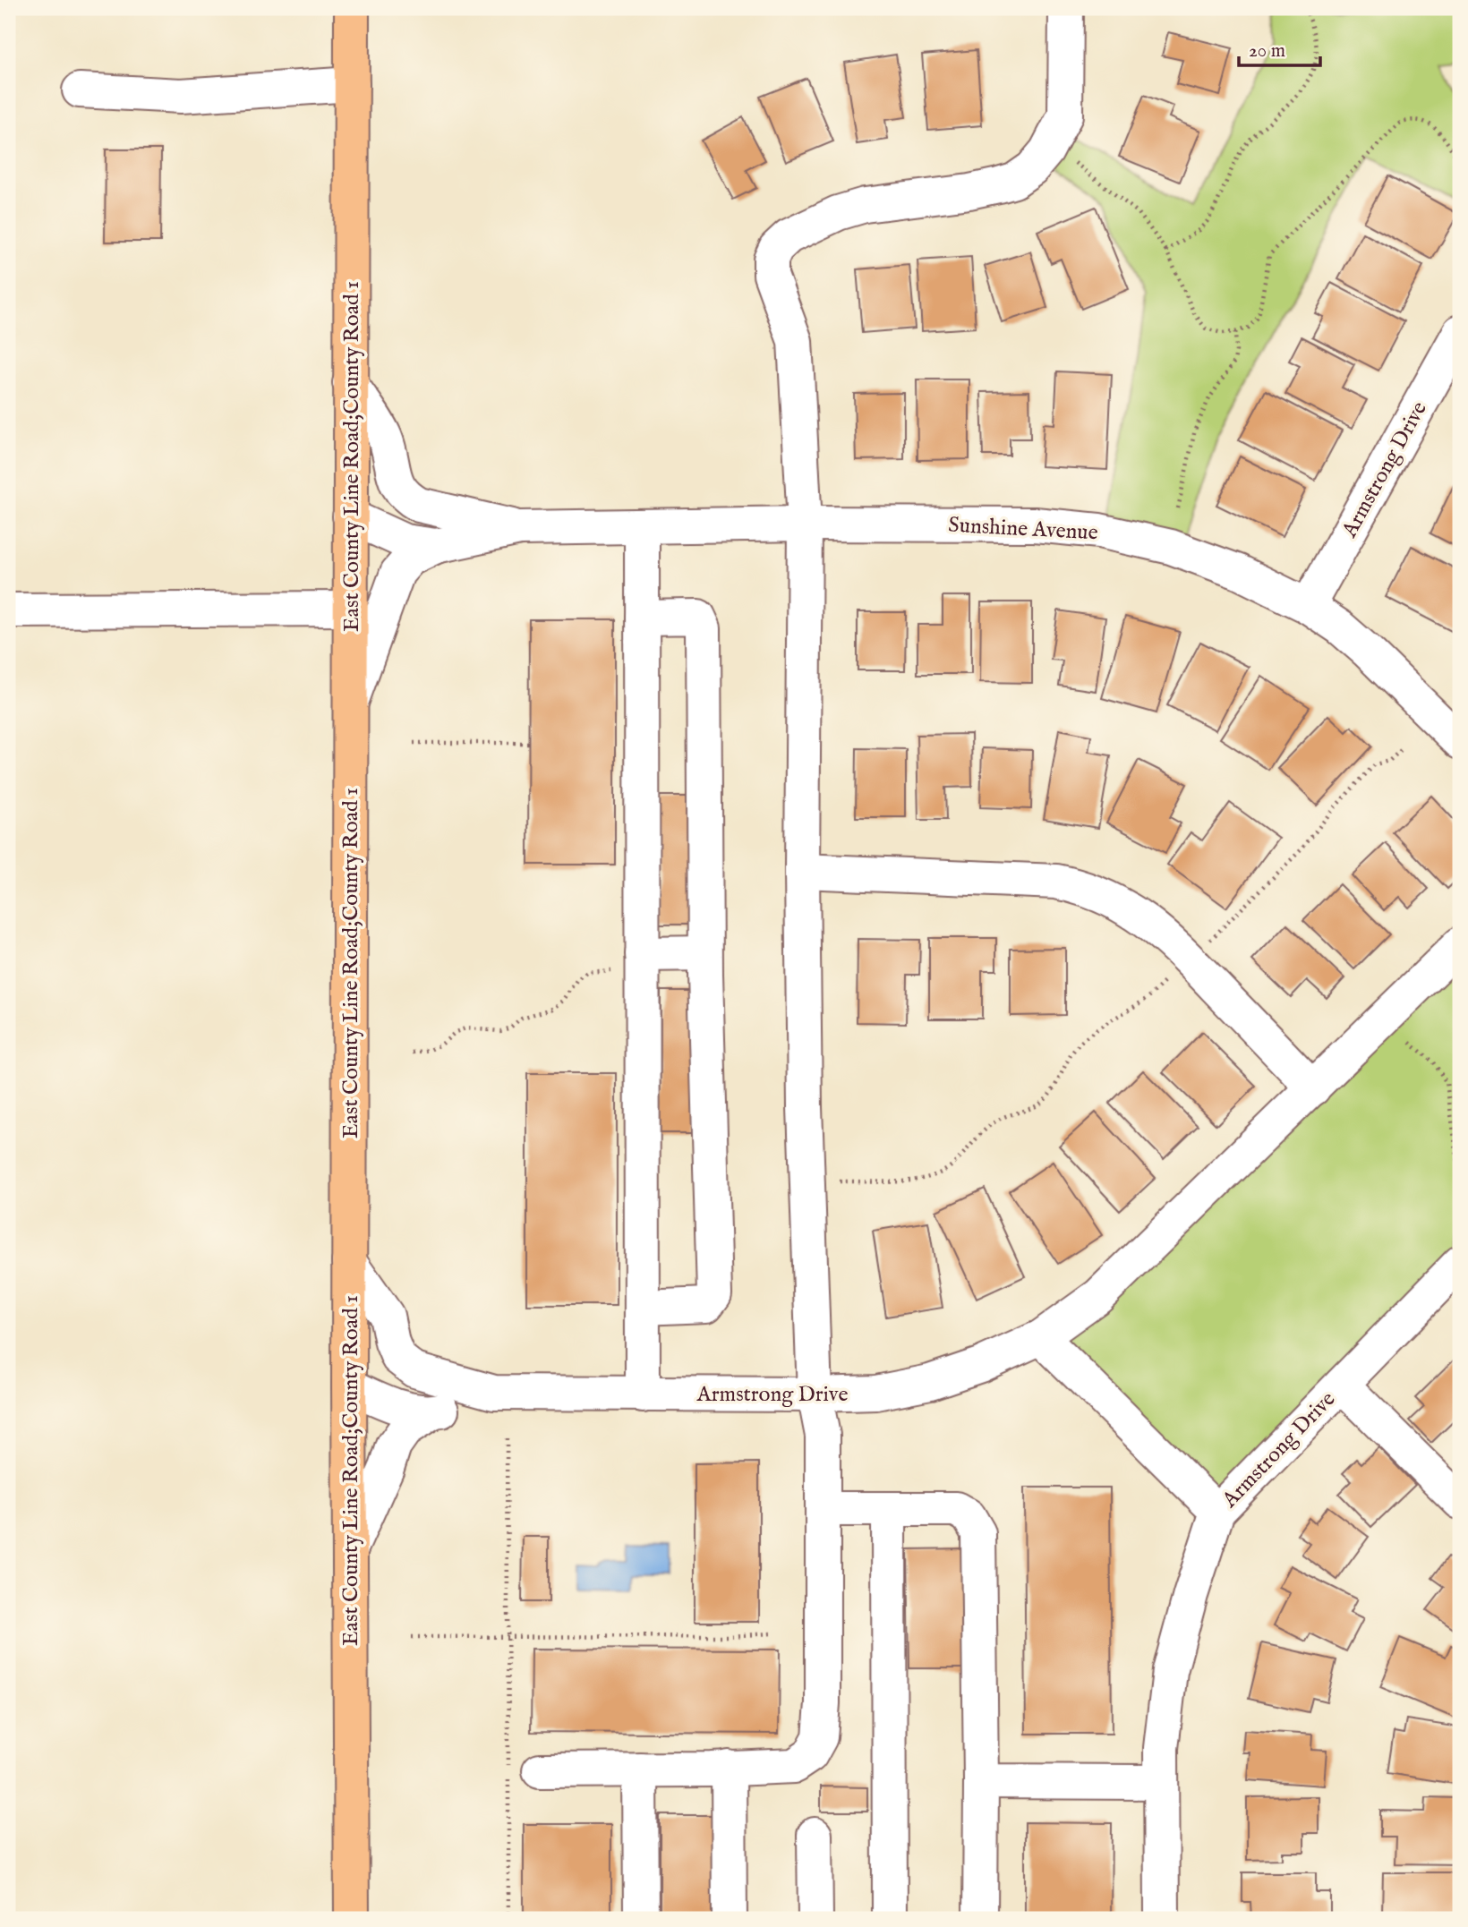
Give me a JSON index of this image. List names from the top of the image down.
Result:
{
  "streets": {
    "main road": ["East County Line Road;County Road 1"],
    "street": ["Armstrong Drive", "Sunshine Avenue"]
  },
  "crossings": [
    ["East County Line Road;County Road 1", "Armstrong Drive"],
    ["East County Line Road;County Road 1", "Sunshine Avenue"],
    ["Armstrong Drive", "Sunshine Avenue"]
  ],
  "scale_bar": "20 m"
}
